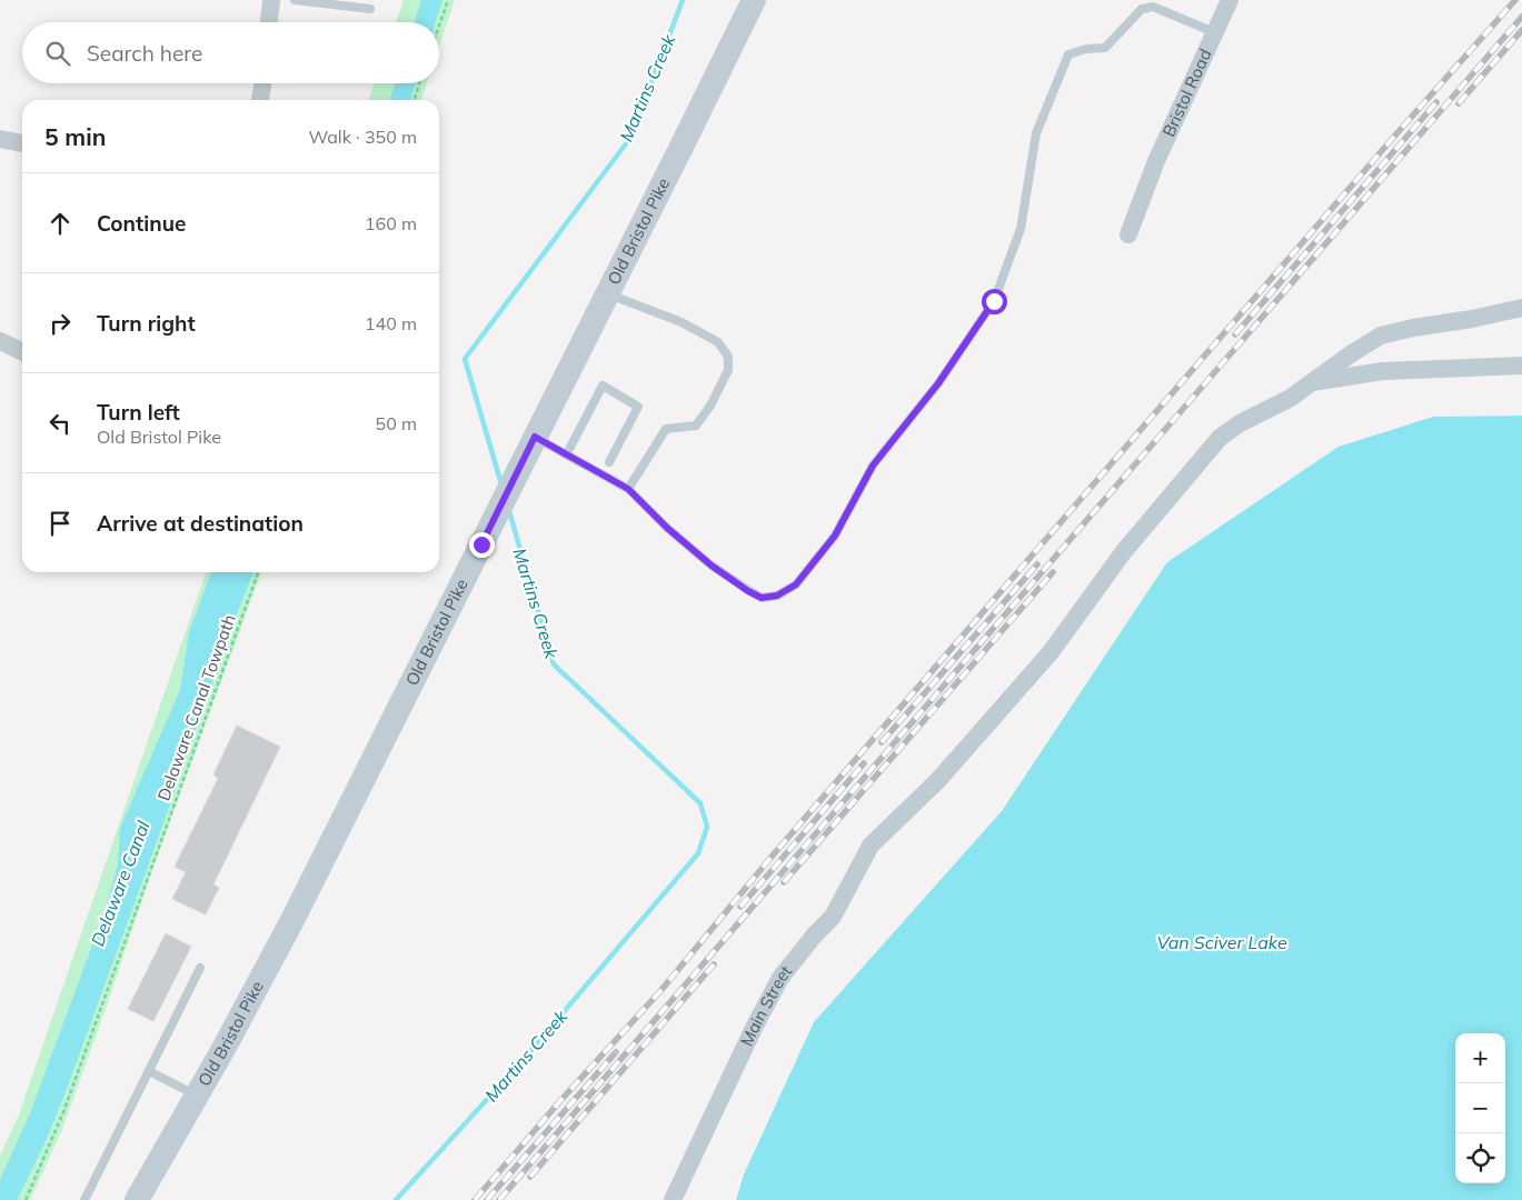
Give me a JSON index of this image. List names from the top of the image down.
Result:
{
  "streets": {
    "main road": ["Old Bristol Pike"],
    "street": ["Bristol Road", "Main Street"],
    "path": ["Delaware Canal Towpath"]
  },
  "water": ["Martins Creek", "Delaware Canal", "Van Sciver Lake"],
  "page": {
    "search": "Search here",
    "heading": ["5 min", "Walk · 350 m"],
    "list": [
      ["Continue", "160 m"],
      ["Turn right", "140 m"],
      ["Turn left", "Old Bristol Pike", "50 m"],
      "Arrive at destination"
    ],
    "map_buttons": ["+", "−"]
  }
}
